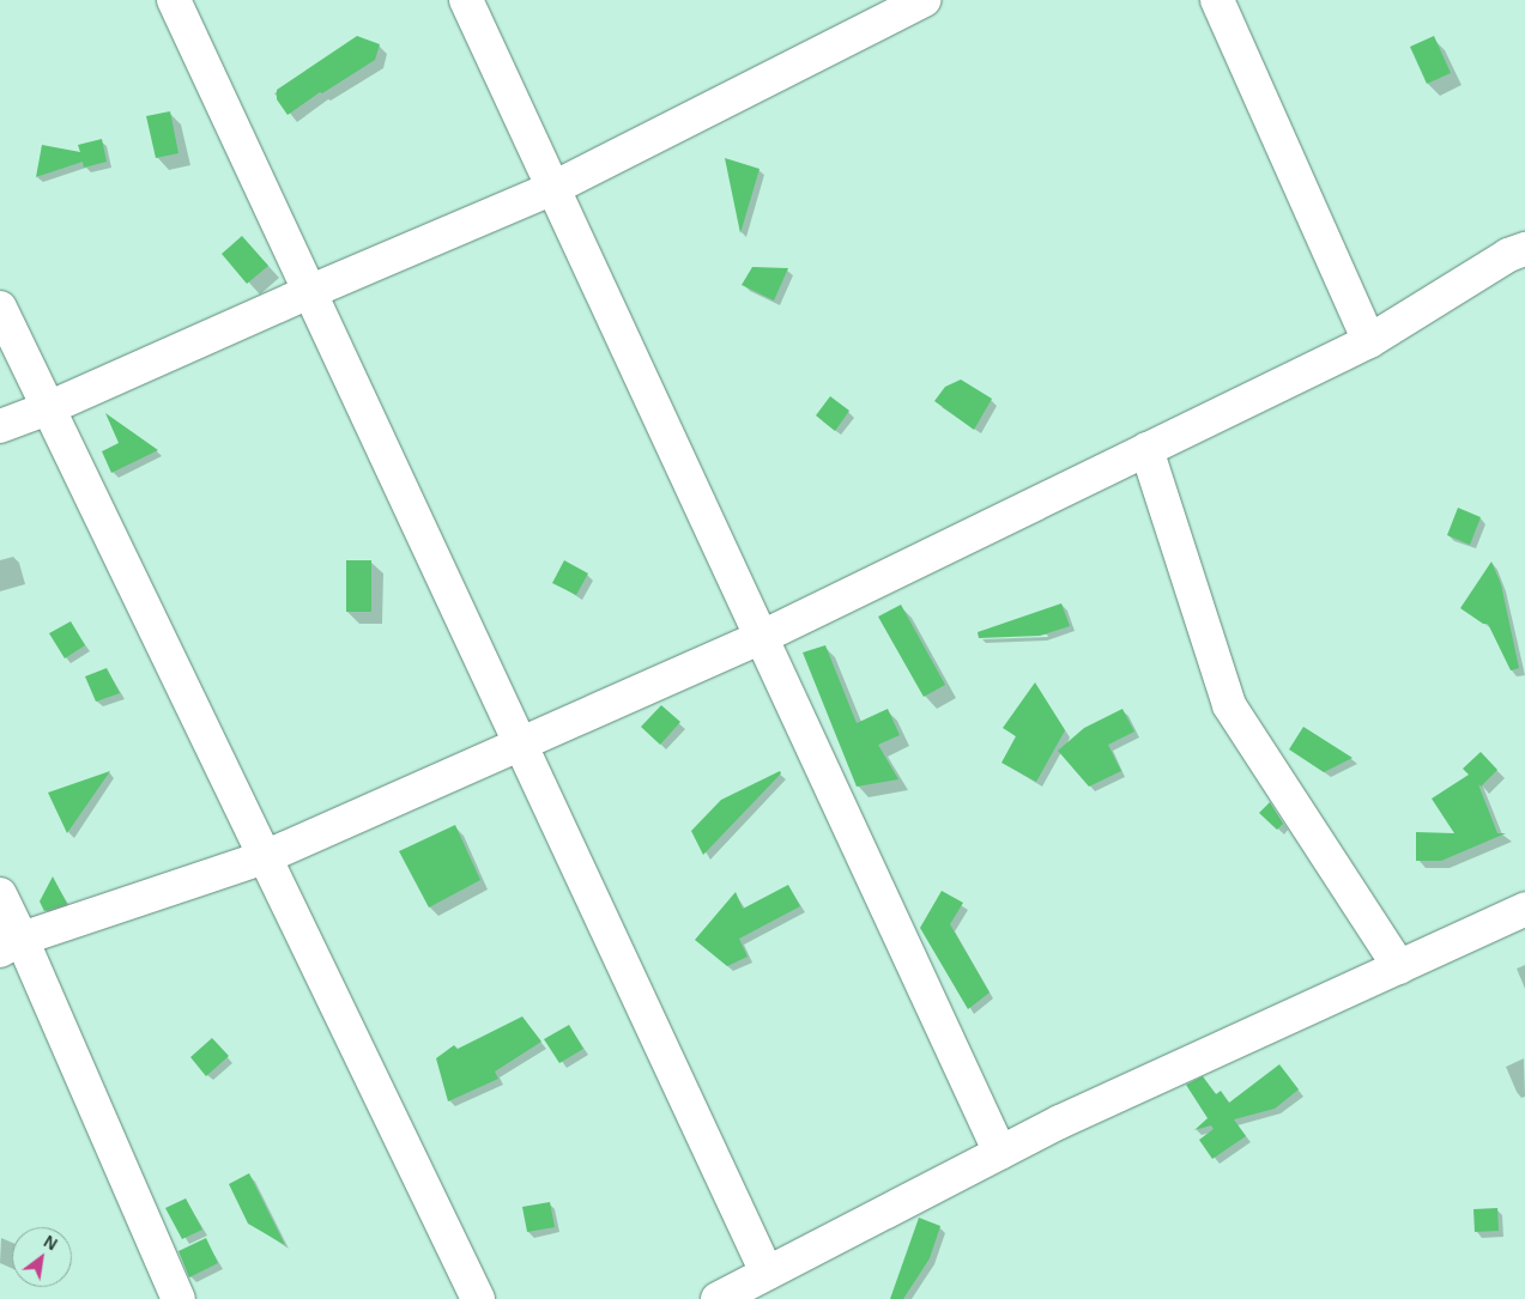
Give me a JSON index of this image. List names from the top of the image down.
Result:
{
  "north": "top right"
}
